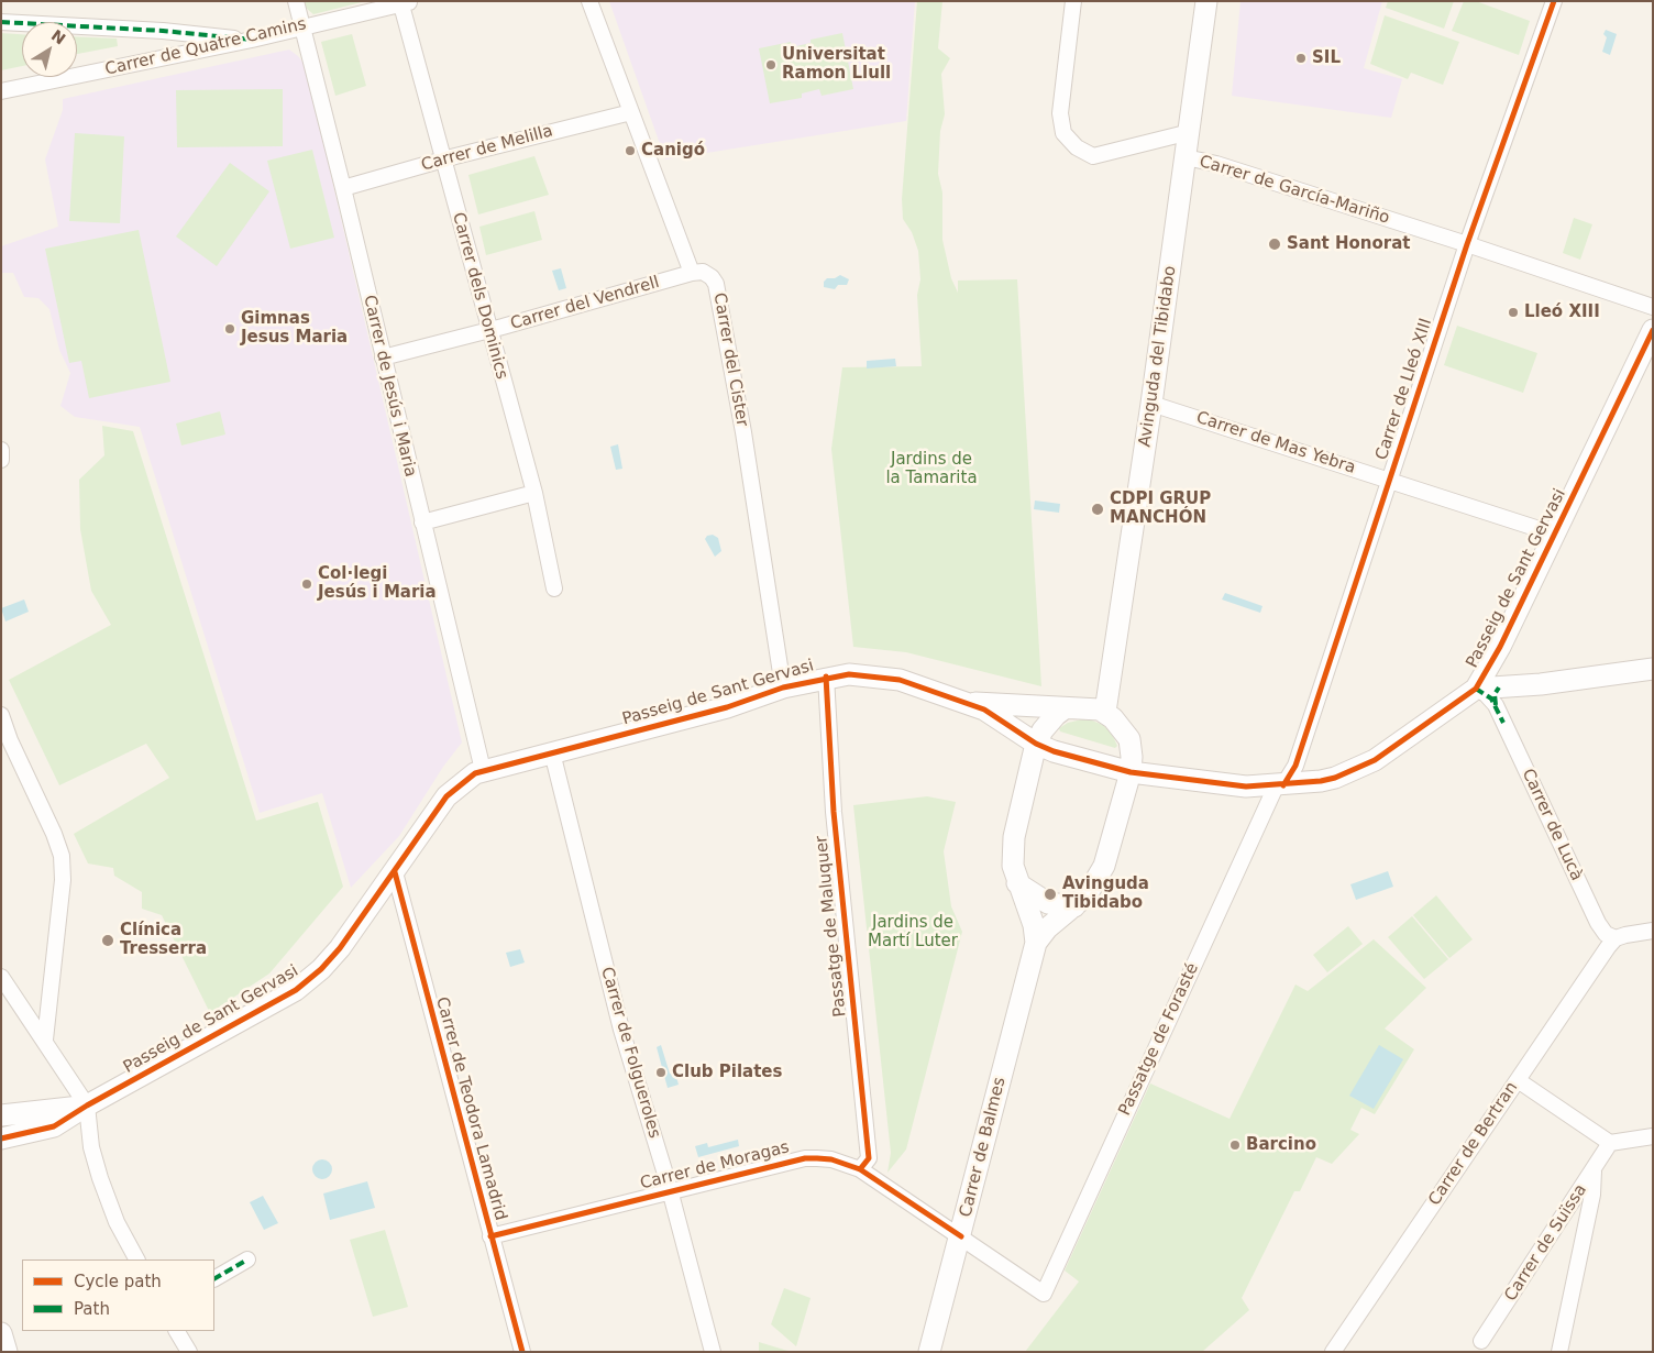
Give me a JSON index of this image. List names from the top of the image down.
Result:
{
  "streets": {
    "street": [
      "Carrer de Quatre Camins",
      "Carrer de Melilla",
      "Carrer de García-Mariño",
      "Carrer dels Dominics",
      "Carrer del Vendrell",
      "Avinguda del Tibidabo",
      "Carrer del Cister",
      "Carrer de Jesús i Maria",
      "Carrer de Lleó XIII",
      "Carrer de Mas Yebra",
      "Passeig de Sant Gervasi",
      "Carrer de Lucà",
      "Passatge de Maluquer",
      "Passatge de Forasté",
      "Carrer de Folgueroles",
      "Carrer de Teodora Lamadrid",
      "Carrer de Bertran",
      "Carrer de Balmes",
      "Carrer de Moragas",
      "Carrer de Suïssa"
    ]
  },
  "crossings": [
    ["Carrer de Quatre Camins", "Carrer dels Dominics"],
    ["Carrer de Quatre Camins", "Carrer de Jesús i Maria"],
    ["Carrer de Melilla", "Carrer dels Dominics"],
    ["Carrer de Melilla", "Carrer de Jesús i Maria"],
    ["Carrer de García-Mariño", "Avinguda del Tibidabo"],
    ["Carrer de García-Mariño", "Carrer de Lleó XIII"],
    ["Carrer dels Dominics", "Carrer del Vendrell"],
    ["Carrer del Vendrell", "Carrer del Cister"],
    ["Carrer del Vendrell", "Carrer de Jesús i Maria"],
    ["Avinguda del Tibidabo", "Carrer de Mas Yebra"],
    ["Carrer del Cister", "Passeig de Sant Gervasi"],
    ["Carrer de Jesús i Maria", "Passeig de Sant Gervasi"],
    ["Carrer de Lleó XIII", "Carrer de Mas Yebra"],
    ["Carrer de Lleó XIII", "Passeig de Sant Gervasi"],
    ["Carrer de Lleó XIII", "Passatge de Forasté"],
    ["Carrer de Mas Yebra", "Passeig de Sant Gervasi"],
    ["Passeig de Sant Gervasi", "Passatge de Maluquer"],
    ["Passeig de Sant Gervasi", "Passatge de Forasté"],
    ["Passeig de Sant Gervasi", "Carrer de Folgueroles"],
    ["Passeig de Sant Gervasi", "Carrer de Teodora Lamadrid"],
    ["Carrer de Lucà", "Carrer de Bertran"],
    ["Passatge de Maluquer", "Carrer de Moragas"],
    ["Passatge de Forasté", "Carrer de Moragas"],
    ["Carrer de Folgueroles", "Carrer de Moragas"],
    ["Carrer de Teodora Lamadrid", "Carrer de Moragas"],
    ["Carrer de Balmes", "Carrer de Moragas"]
  ],
  "parks": ["Jardins de la Tamarita", "Jardins de Martí Luter"],
  "places": [
    "SIL",
    "Universitat Ramon Llull",
    "Canigó",
    "Sant Honorat",
    "Lleó XIII",
    "Gimnas Jesus Maria",
    "CDPI GRUP MANCHÓN",
    "Col·legi Jesús i Maria",
    "Avinguda Tibidabo",
    "Clínica Tresserra",
    "Club Pilates",
    "Barcino"
  ],
  "legend": ["Cycle path", "Path"],
  "north": "top right"
}
